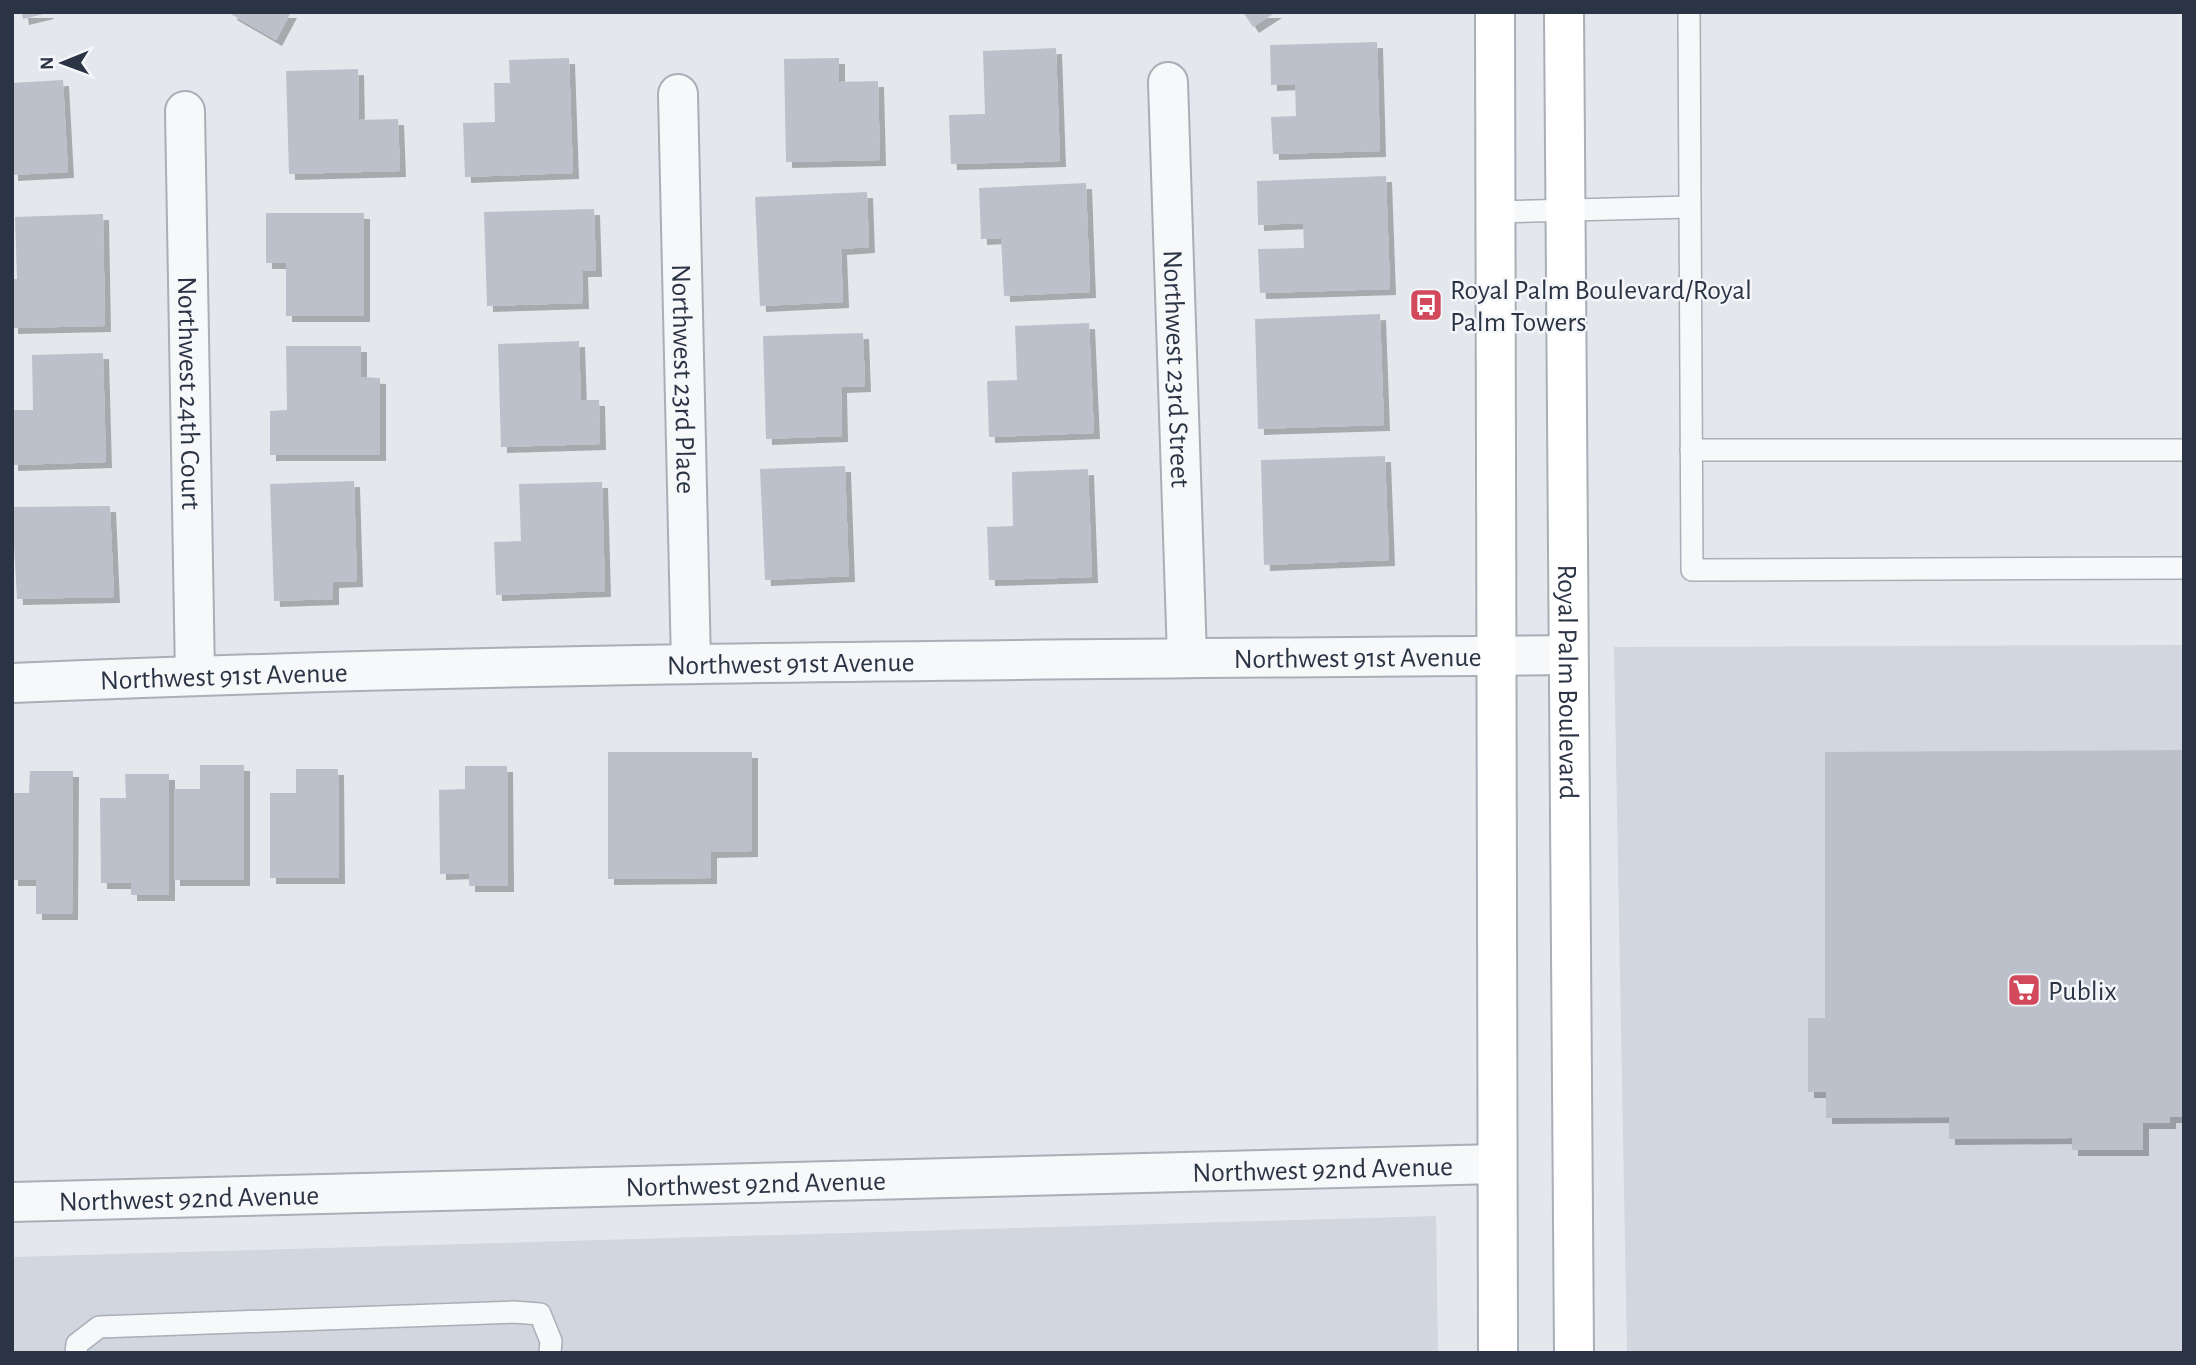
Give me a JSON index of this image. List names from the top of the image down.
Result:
{
  "streets": {
    "main road": ["Royal Palm Boulevard"],
    "street": [
      "Northwest 23rd Street",
      "Northwest 23rd Place",
      "Northwest 24th Court",
      "Northwest 91st Avenue",
      "Northwest 92nd Avenue"
    ]
  },
  "crossings": [
    ["Northwest 23rd Street", "Northwest 91st Avenue"],
    ["Northwest 23rd Place", "Northwest 91st Avenue"],
    ["Northwest 24th Court", "Northwest 91st Avenue"],
    ["Northwest 91st Avenue", "Royal Palm Boulevard"]
  ],
  "places": {
    "bus stop": ["Royal Palm Boulevard/Royal Palm Towers"],
    "supermarket": ["Publix"]
  },
  "north": "left"
}
